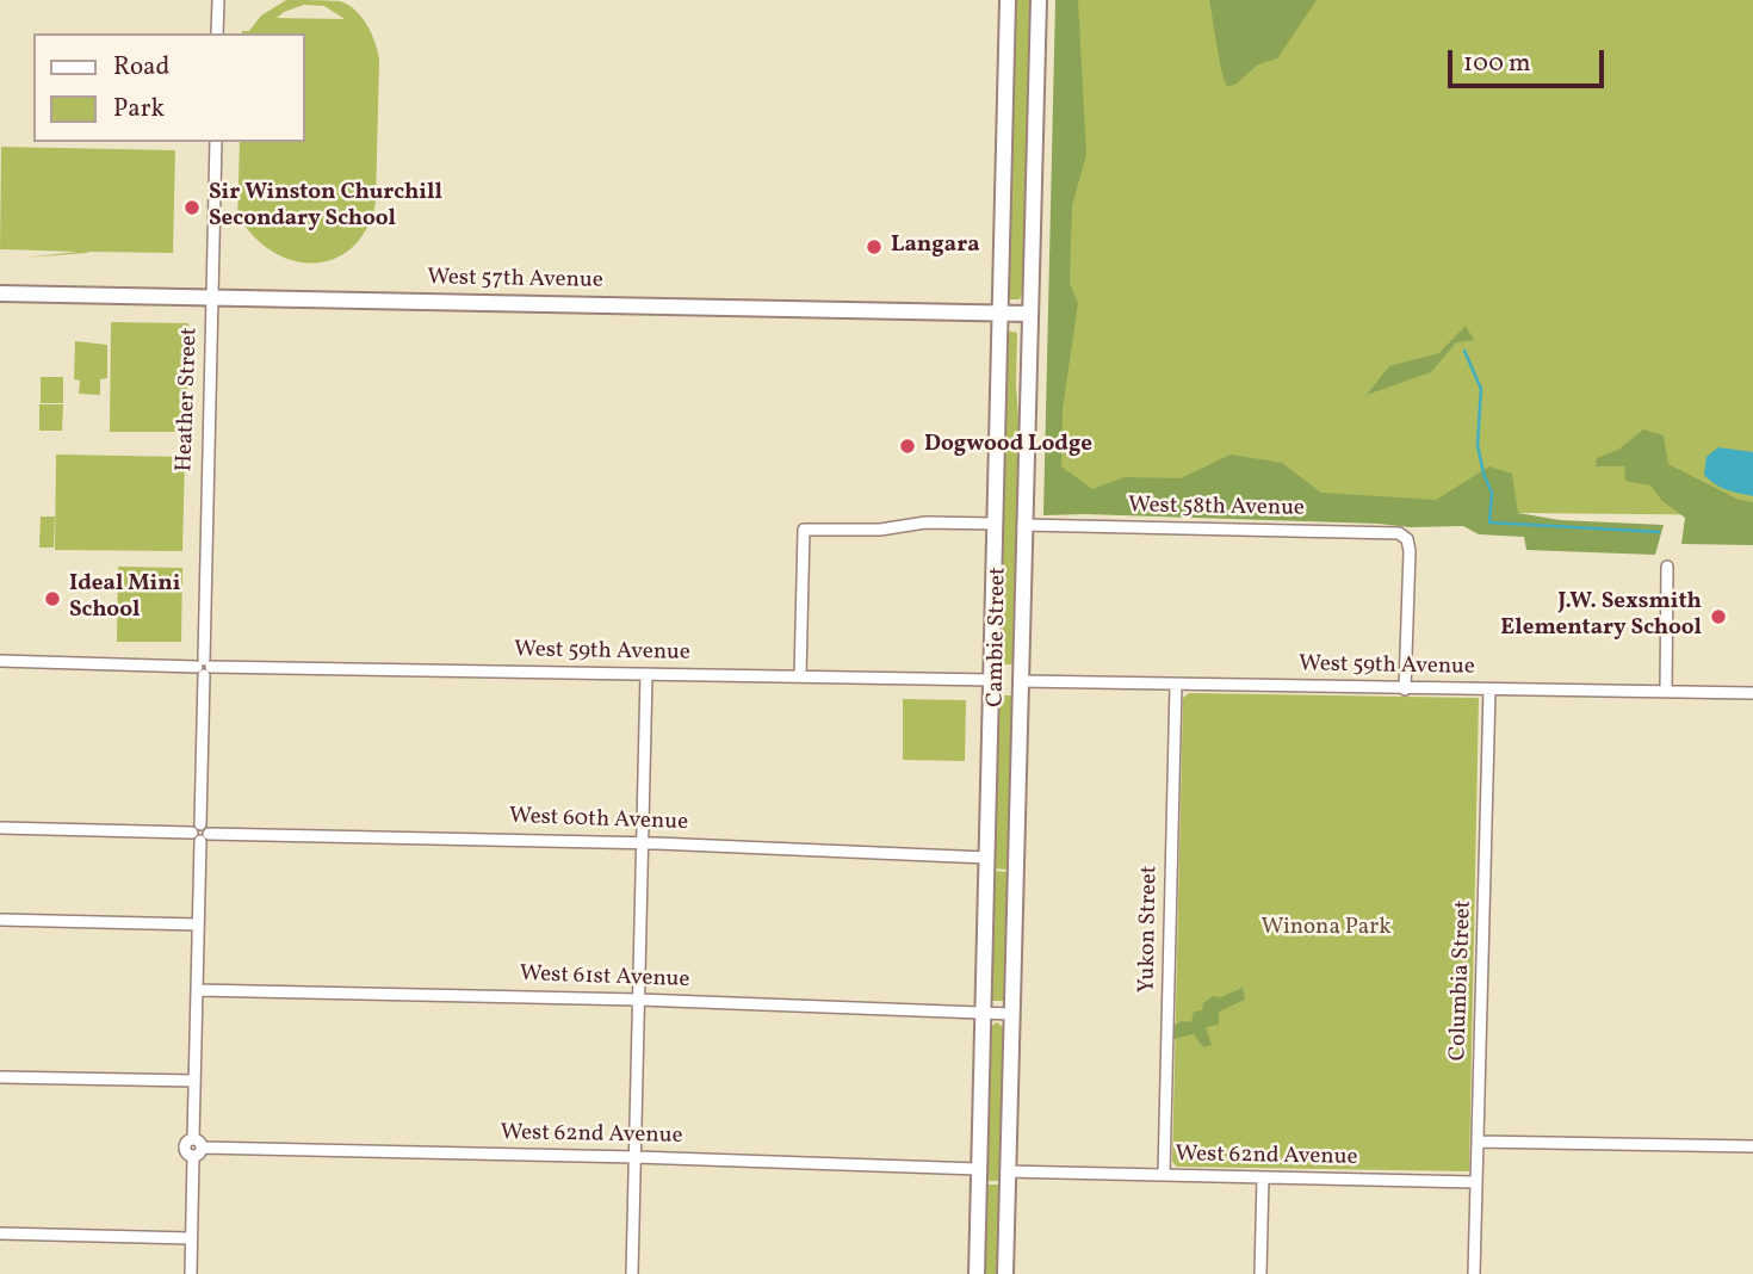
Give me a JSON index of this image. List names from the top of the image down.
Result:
{
  "streets": {
    "main road": ["West 57th Avenue", "Cambie Street"],
    "street": [
      "Heather Street",
      "West 58th Avenue",
      "West 59th Avenue",
      "West 60th Avenue",
      "Yukon Street",
      "West 61st Avenue",
      "Columbia Street",
      "West 62nd Avenue"
    ]
  },
  "crossings": [
    ["West 57th Avenue", "Heather Street"],
    ["West 57th Avenue", "Cambie Street"],
    ["Heather Street", "West 59th Avenue"],
    ["Heather Street", "West 60th Avenue"],
    ["Heather Street", "West 61st Avenue"],
    ["Heather Street", "West 62nd Avenue"],
    ["West 58th Avenue", "Cambie Street"],
    ["West 58th Avenue", "West 59th Avenue"],
    ["Cambie Street", "West 59th Avenue"],
    ["Cambie Street", "West 60th Avenue"],
    ["Cambie Street", "West 61st Avenue"],
    ["Cambie Street", "West 62nd Avenue"],
    ["West 59th Avenue", "Yukon Street"],
    ["West 59th Avenue", "Columbia Street"],
    ["Yukon Street", "West 62nd Avenue"],
    ["Columbia Street", "West 62nd Avenue"]
  ],
  "parks": ["Winona Park"],
  "places": [
    "Sir Winston Churchill Secondary School",
    "Langara",
    "Dogwood Lodge",
    "Ideal Mini School",
    "J.W. Sexsmith Elementary School"
  ],
  "legend": ["Road", "Park"],
  "scale_bar": "100 m"
}
